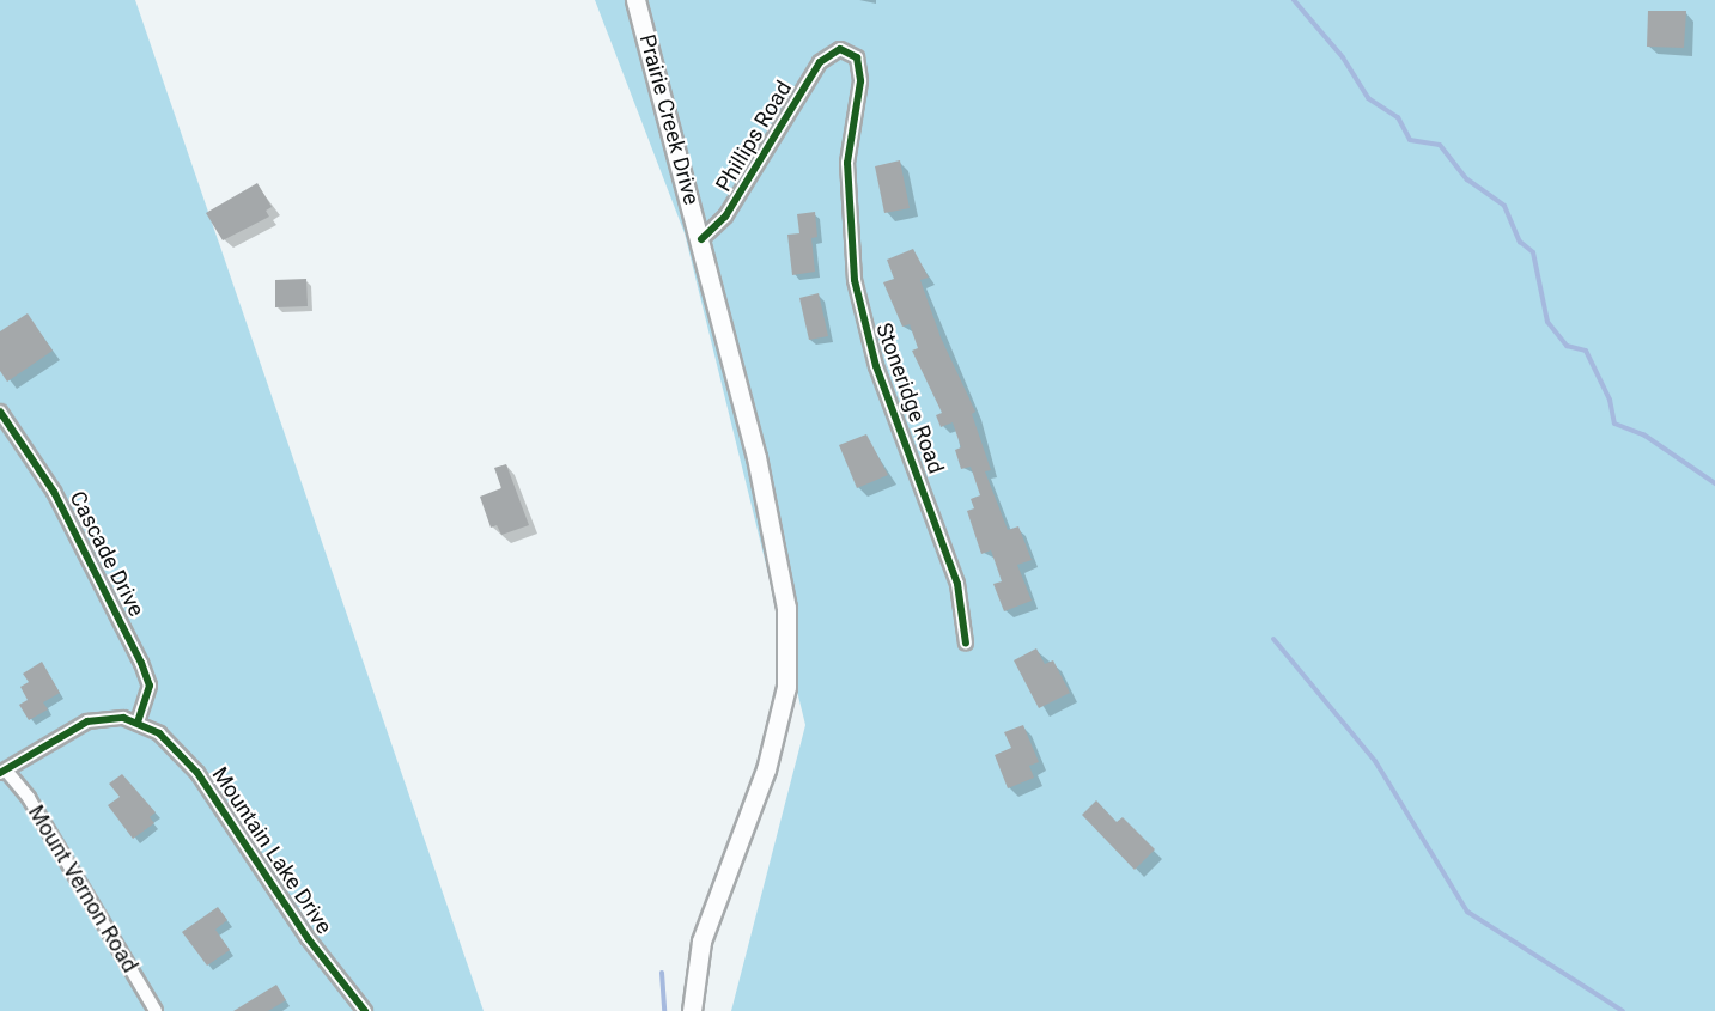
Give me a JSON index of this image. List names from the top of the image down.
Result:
{
  "streets": {
    "main road": ["Prairie Creek Drive"],
    "street": [
      "Phillips Road",
      "Stoneridge Road",
      "Cascade Drive",
      "Mountain Lake Drive",
      "Mount Vernon Road"
    ]
  },
  "crossings": [
    ["Prairie Creek Drive", "Phillips Road"],
    ["Phillips Road", "Stoneridge Road"],
    ["Cascade Drive", "Mountain Lake Drive"]
  ]
}
